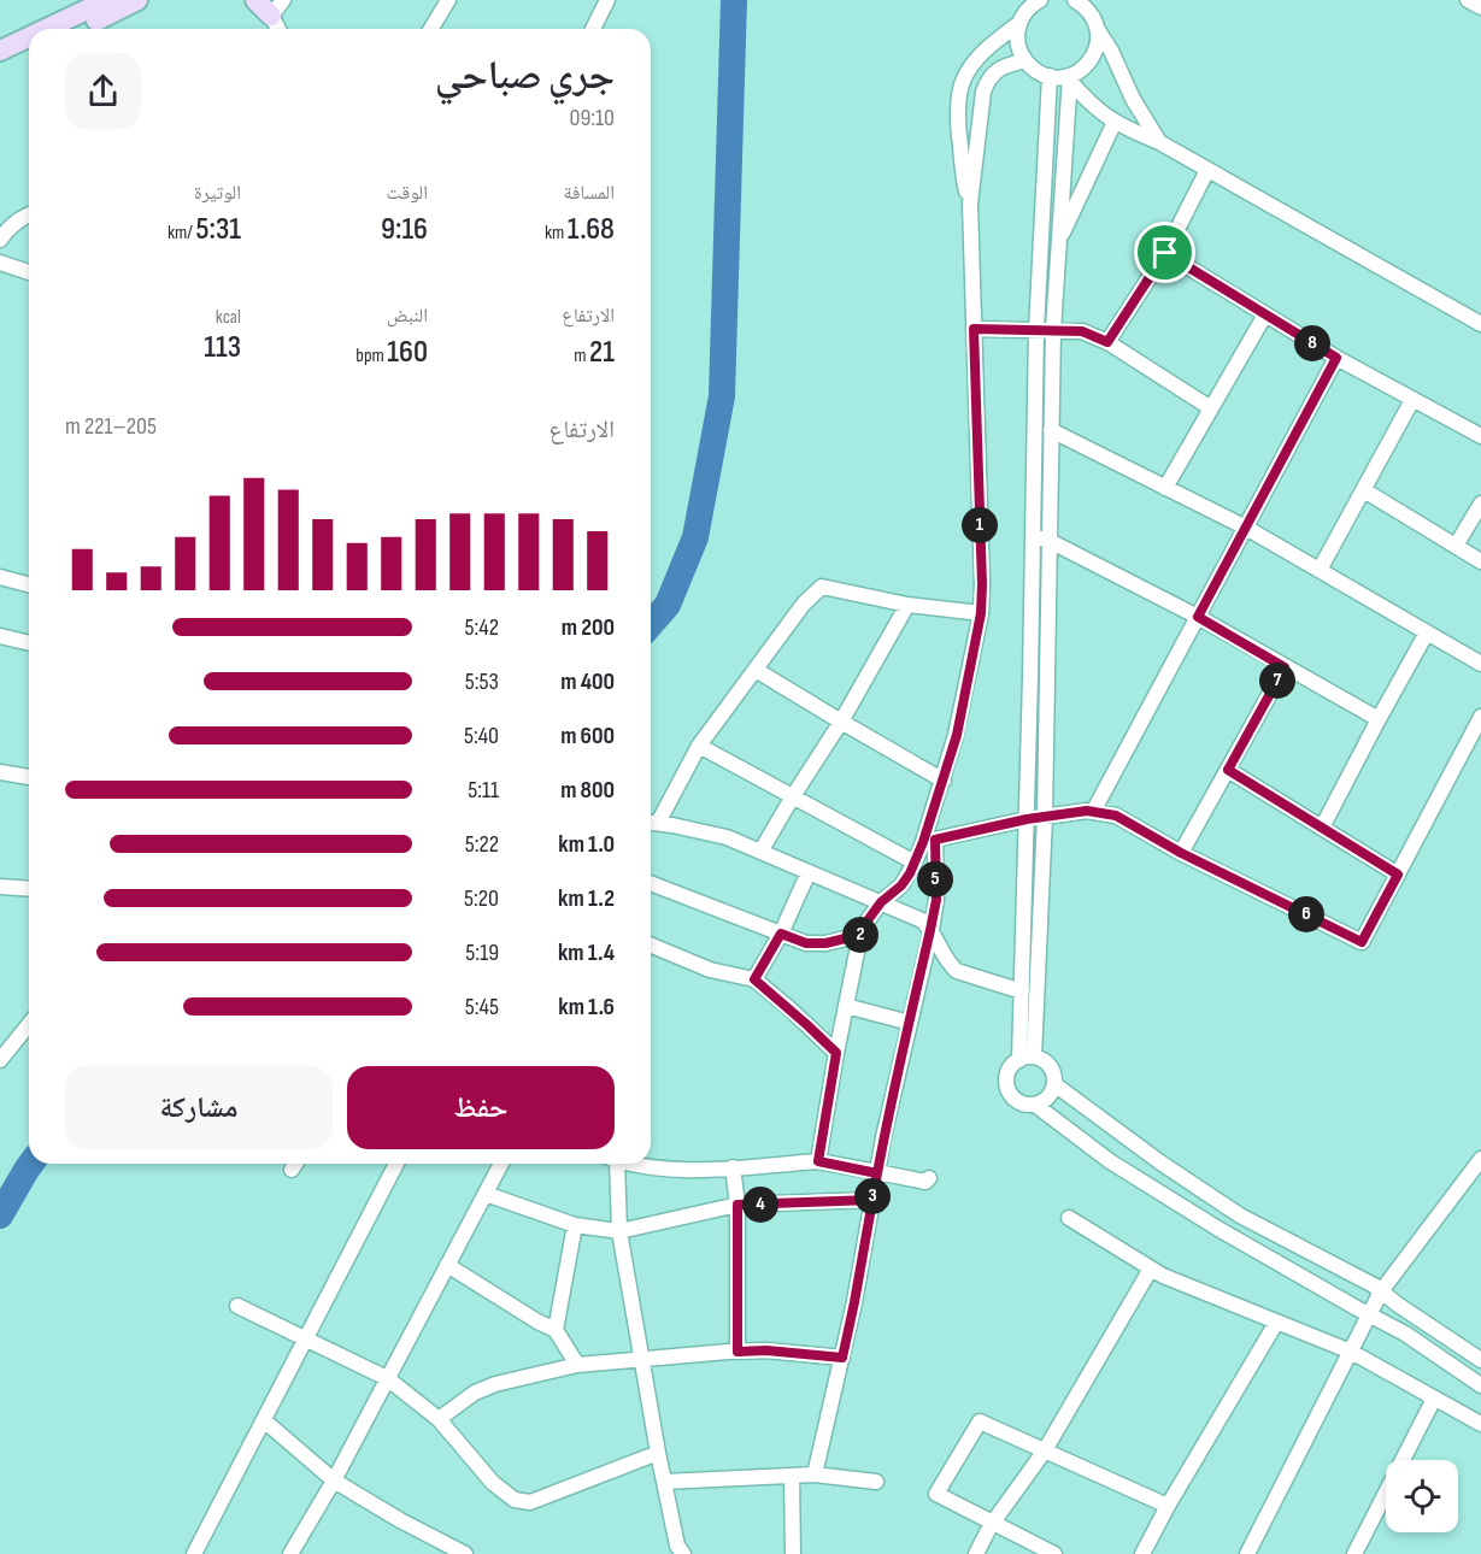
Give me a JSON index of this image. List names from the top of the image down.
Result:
{
  "page": {
    "heading": ["جري صباحي", "09:10"],
    "stats": [
      ["المسافة", "1.68 km"],
      ["الوقت", "9:16"],
      ["الوتيرة", "5:31 /km"],
      ["الارتفاع", "21 m"],
      ["النبض", "160 bpm"],
      ["kcal", "113"]
    ],
    "pins": [
      "8",
      "1",
      "7",
      "5",
      "6",
      "2",
      "3",
      "4"
    ],
    "chart": ["الارتفاع", "205–221 m"],
    "list": [
      {
        "name": "200 m",
        "note": "5:42"
      },
      {
        "name": "400 m",
        "note": "5:53"
      },
      {
        "name": "600 m",
        "note": "5:40"
      },
      {
        "name": "800 m",
        "note": "5:11"
      },
      {
        "name": "1.0 km",
        "note": "5:22"
      },
      {
        "name": "1.2 km",
        "note": "5:20"
      },
      {
        "name": "1.4 km",
        "note": "5:19"
      },
      {
        "name": "1.6 km",
        "note": "5:45"
      }
    ],
    "buttons": ["حفظ", "مشاركة"]
  }
}
